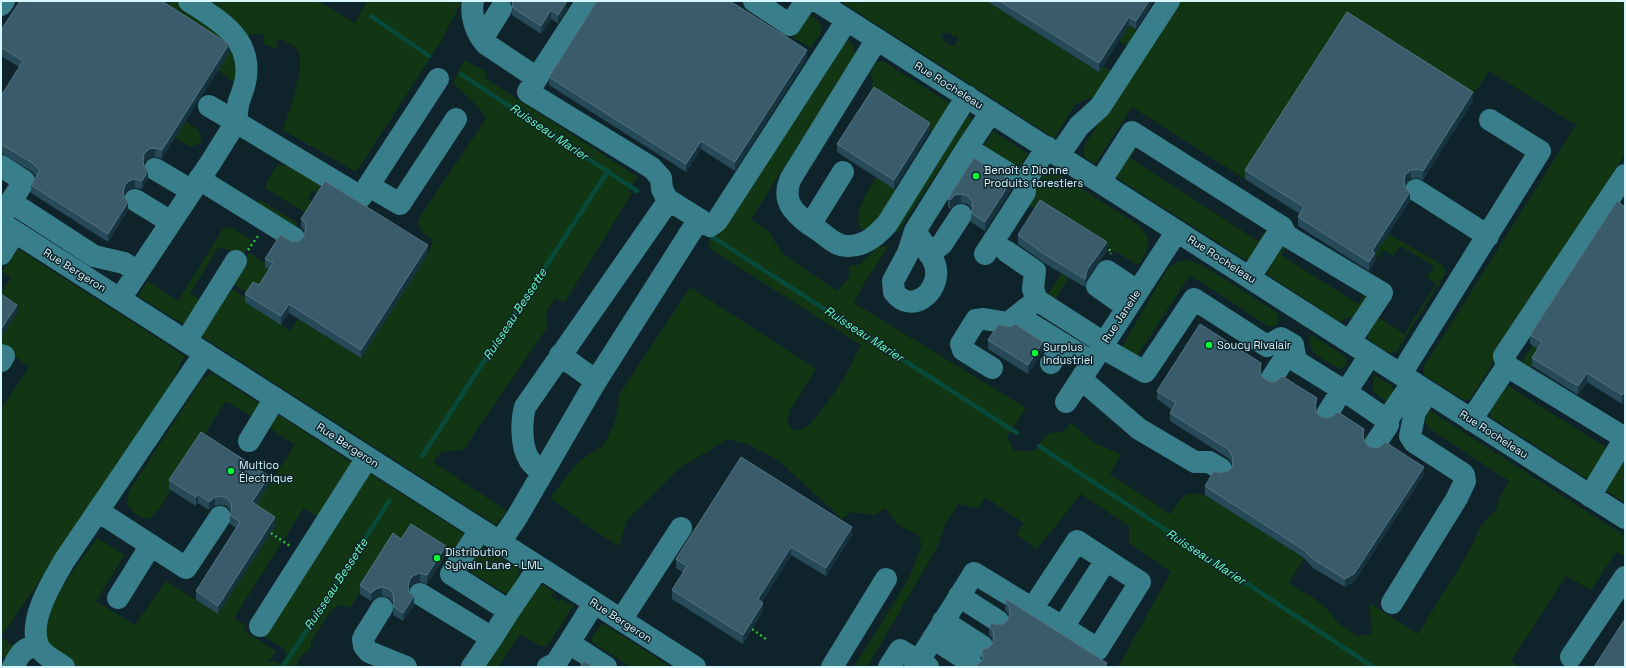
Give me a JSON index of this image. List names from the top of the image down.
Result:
{
  "streets": {
    "street": ["Rue Rocheleau", "Rue Bergeron", "Rue Janelle"]
  },
  "crossings": [
    ["Rue Rocheleau", "Rue Janelle"]
  ],
  "water": ["Ruisseau Marier", "Ruisseau Bessette"],
  "places": [
    "Benoît & Dionne Produits forestiers",
    "Soucy Rivalair",
    "Surplus Industriel",
    "Multico Électrique",
    "Distribution Sylvain Lane - LML"
  ]
}
